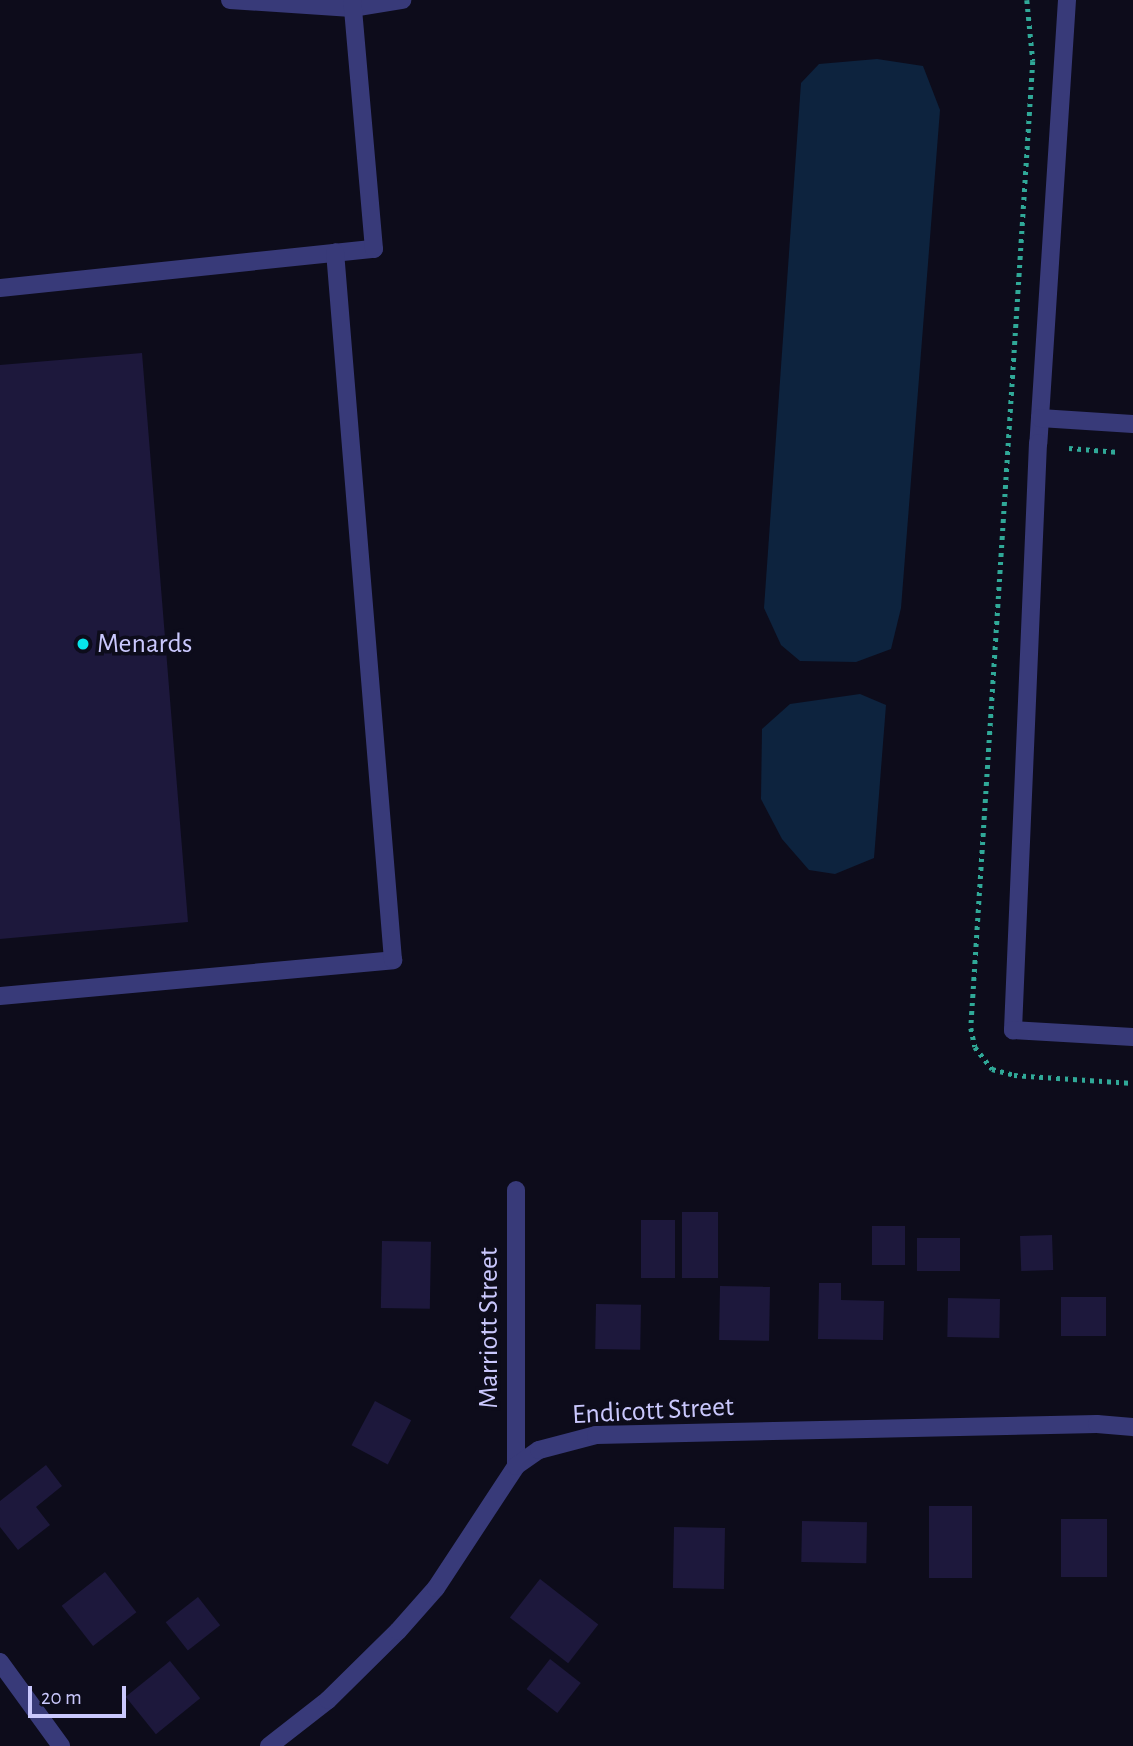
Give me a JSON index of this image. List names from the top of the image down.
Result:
{
  "streets": {
    "street": ["Marriott Street", "Endicott Street"]
  },
  "crossings": [
    ["Marriott Street", "Endicott Street"]
  ],
  "places": ["Menards"],
  "scale_bar": "20 m"
}
